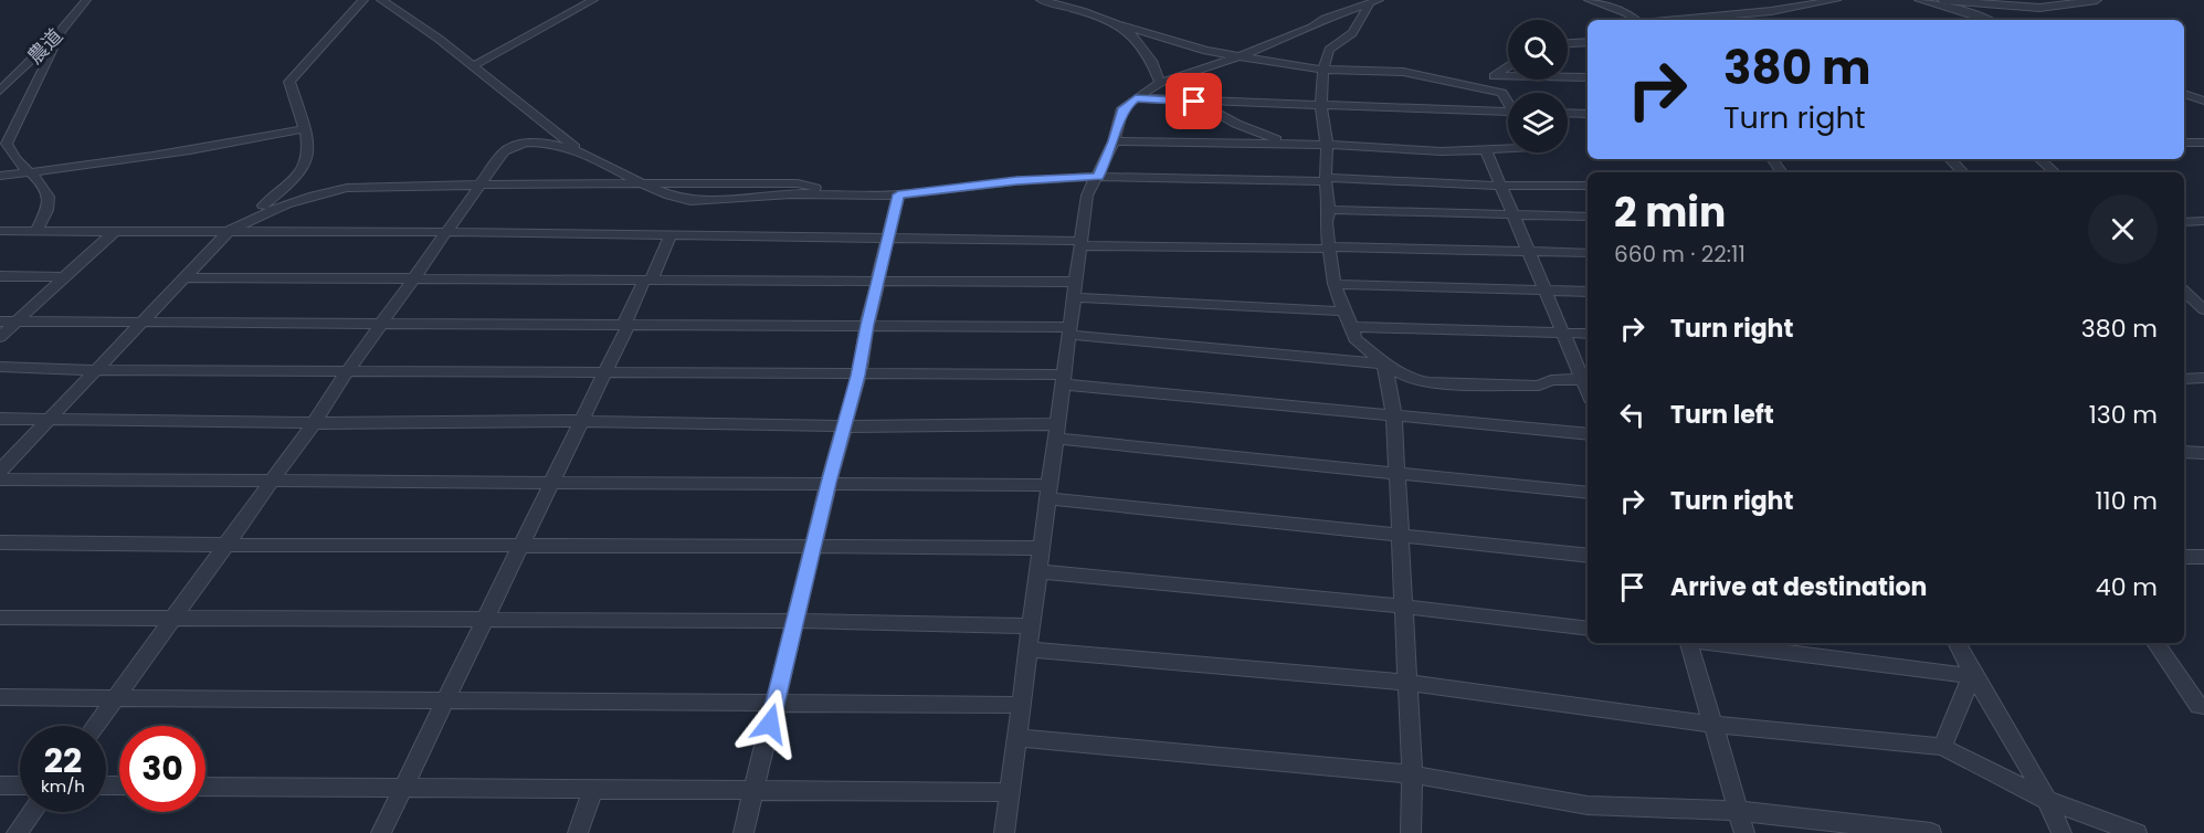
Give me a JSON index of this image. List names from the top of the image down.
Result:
{
  "streets": {
    "street": ["農道"]
  },
  "page": {
    "turn": ["380 m", "Turn right"],
    "heading": ["2 min", "660 m · 22:11"],
    "list": [
      {
        "name": "Turn right",
        "value": "380 m"
      },
      {
        "name": "Turn left",
        "value": "130 m"
      },
      {
        "name": "Turn right",
        "value": "110 m"
      },
      {
        "name": "Arrive at destination",
        "value": "40 m"
      }
    ],
    "speed": "22 km/h",
    "limit": "30"
  }
}
